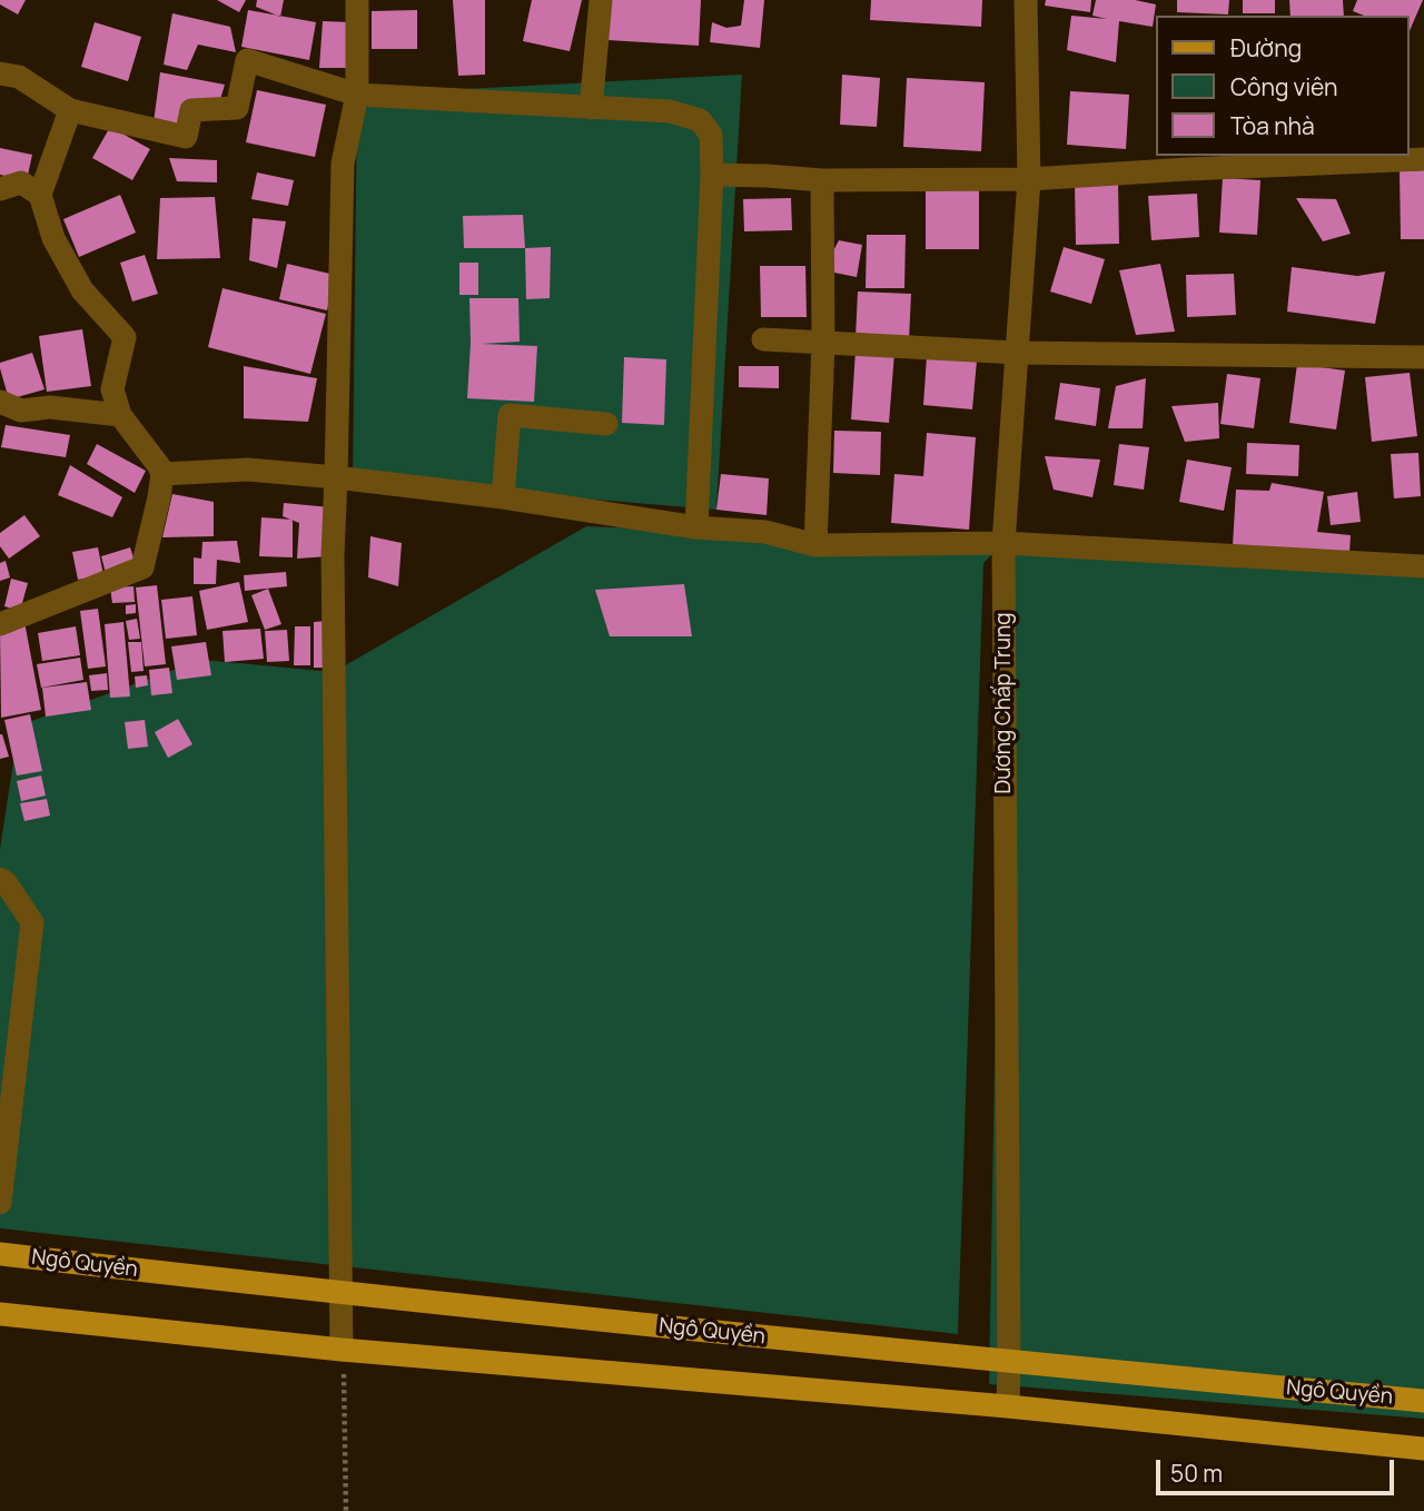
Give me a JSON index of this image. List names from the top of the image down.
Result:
{
  "streets": {
    "main road": ["Ngô Quyền"],
    "street": ["Dương Chấp Trung"]
  },
  "crossings": [
    ["Dương Chấp Trung", "Ngô Quyền"]
  ],
  "legend": ["Đường", "Công viên", "Tòa nhà"],
  "scale_bar": "50 m"
}
